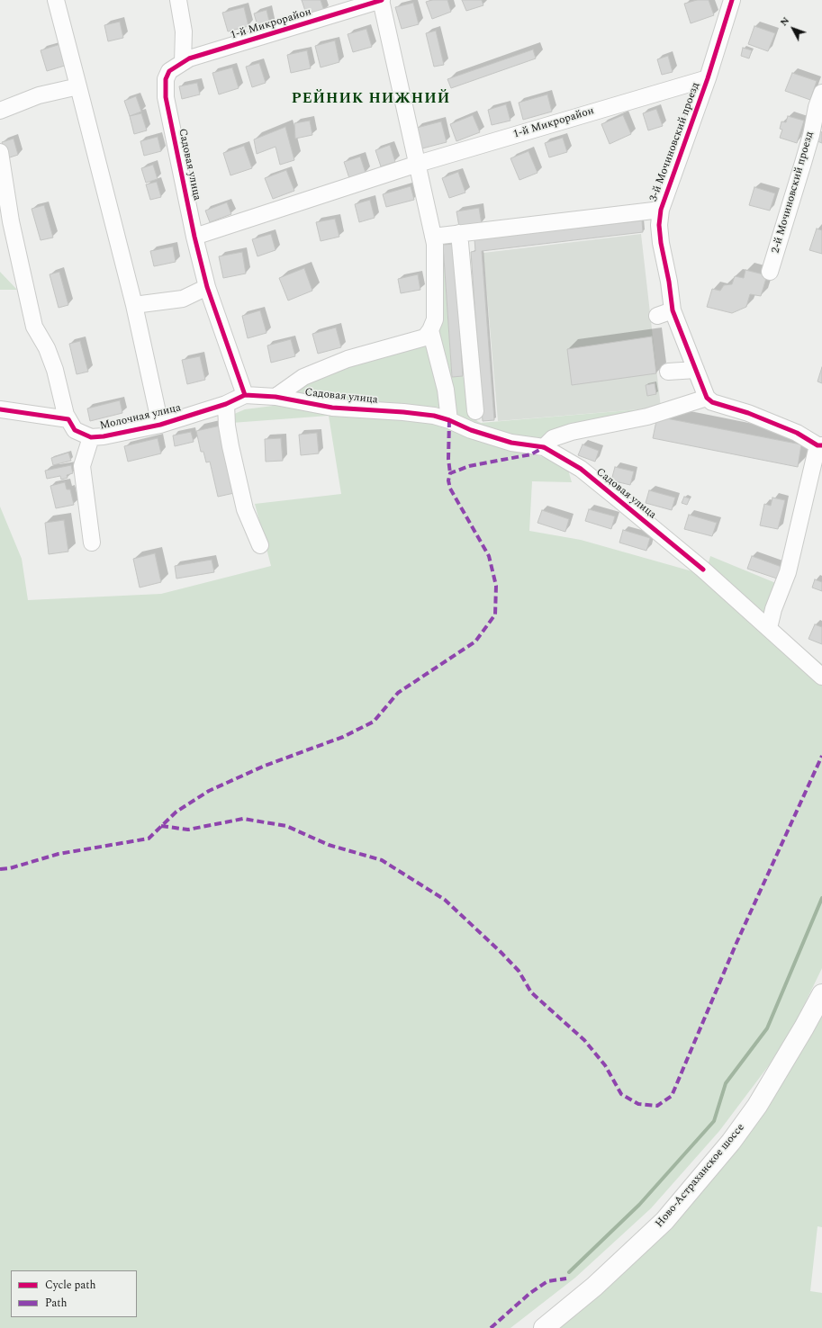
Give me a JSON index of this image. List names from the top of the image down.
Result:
{
  "streets": {
    "main road": ["Ново-Астраханское шоссе"],
    "street": [
      "1-й Микрорайон",
      "3-й Мочиновский проезд",
      "Садовая улица",
      "2-й Мочиновский проезд",
      "Молочная улица"
    ]
  },
  "crossings": [
    ["1-й Микрорайон", "3-й Мочиновский проезд"],
    ["1-й Микрорайон", "Садовая улица"],
    ["Садовая улица", "Молочная улица"]
  ],
  "districts": ["РЕЙНИК НИЖНИЙ"],
  "legend": ["Cycle path", "Path"],
  "north": "top left"
}
